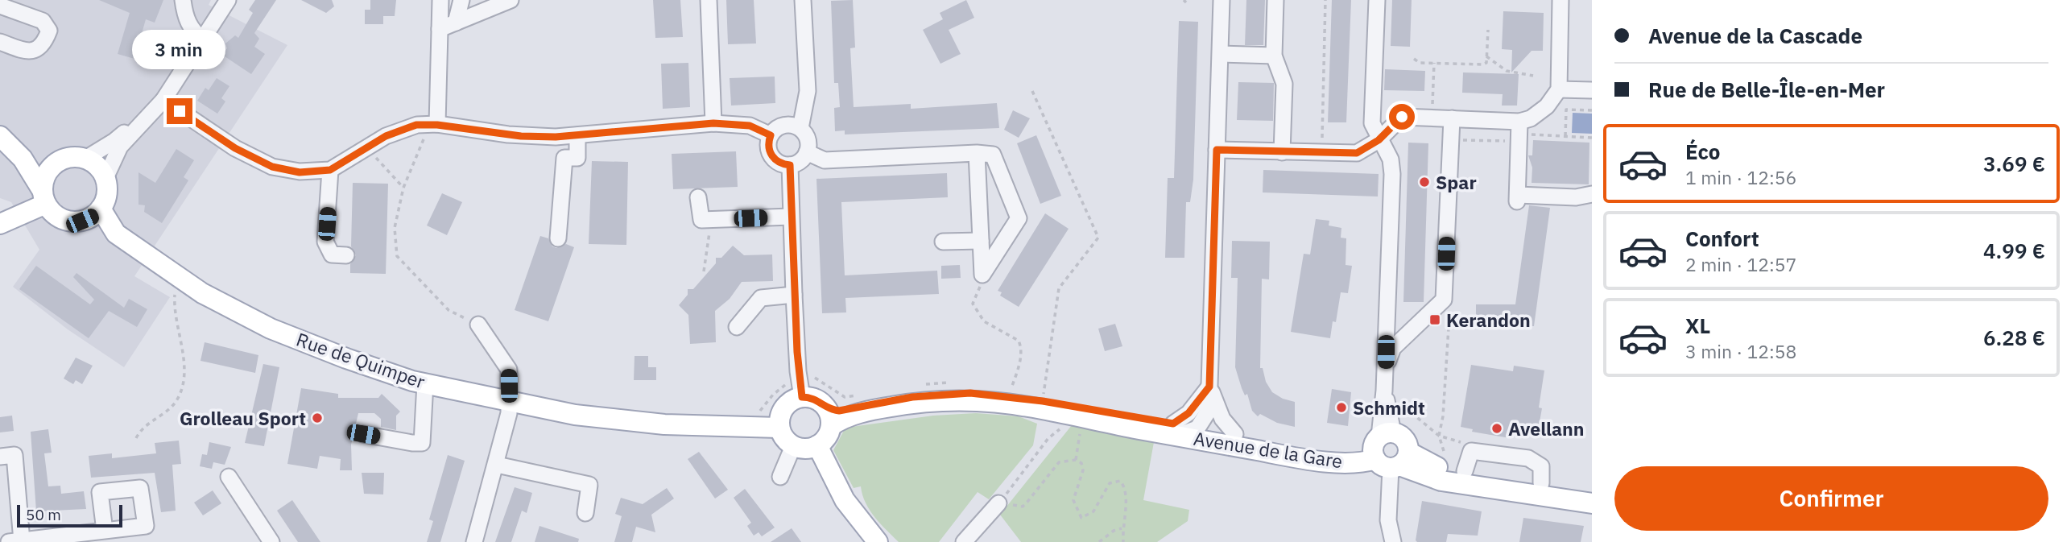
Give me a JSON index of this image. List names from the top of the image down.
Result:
{
  "streets": {
    "main road": ["Rue de Quimper", "Avenue de la Gare"]
  },
  "crossings": [
    ["Rue de Quimper", "Avenue de la Gare"]
  ],
  "places": {
    "other": [
      "Spar",
      "Schmidt",
      "Grolleau Sport",
      "Avellann"
    ],
    "transit": ["Kerandon"]
  },
  "scale_bar": "50 m",
  "page": {
    "banner": ["Avenue de la Cascade", "Rue de Belle-Île-en-Mer"],
    "bubble": "3 min",
    "list": [
      {
        "name": "Éco",
        "note": "1 min · 12:56",
        "value": "3.69 €"
      },
      {
        "name": "Confort",
        "note": "2 min · 12:57",
        "value": "4.99 €"
      },
      {
        "name": "XL",
        "note": "3 min · 12:58",
        "value": "6.28 €"
      }
    ],
    "buttons": "Confirmer",
    "scale": "50 m"
  }
}
